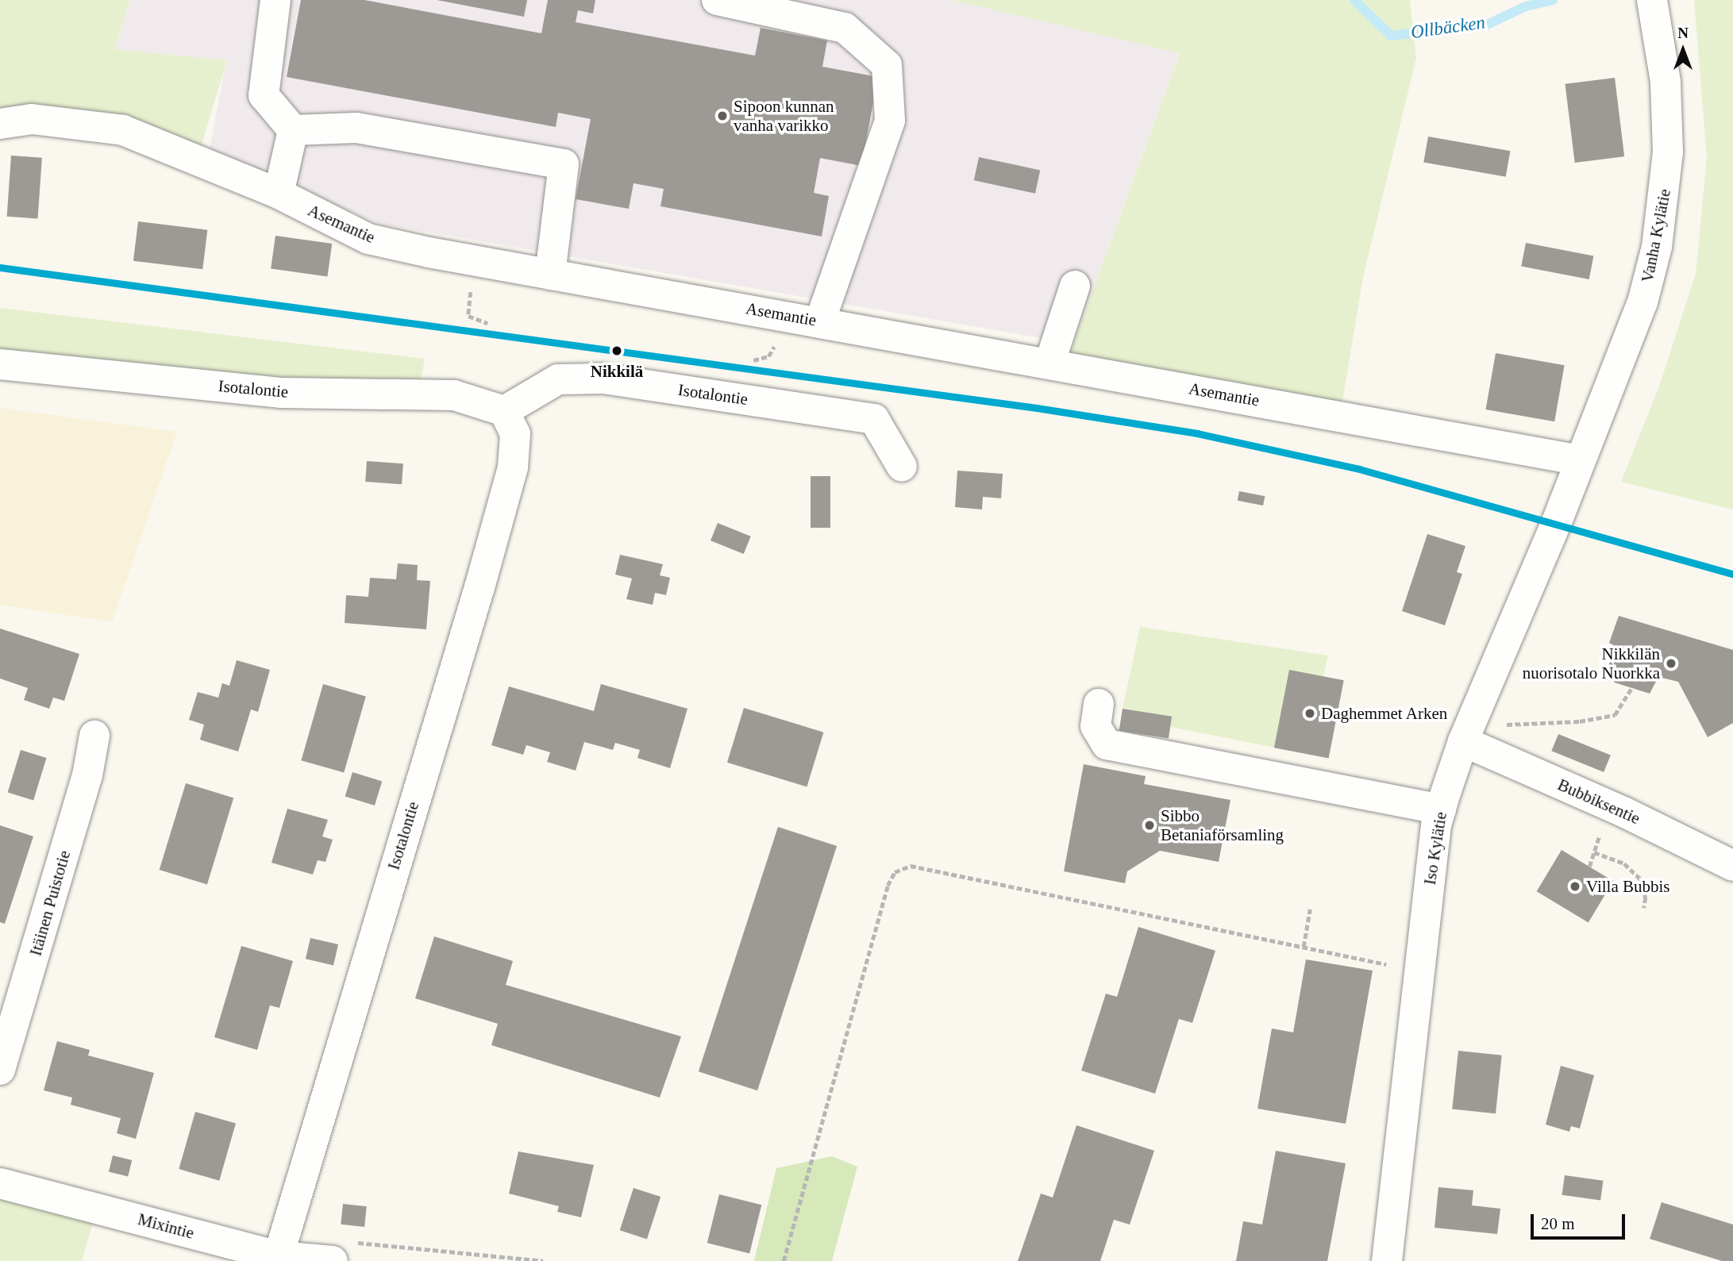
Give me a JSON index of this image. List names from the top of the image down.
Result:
{
  "streets": {
    "street": [
      "Asemantie",
      "Vanha Kylätie",
      "Isotalontie",
      "Bubbiksentie",
      "Iso Kylätie",
      "Itäinen Puistotie",
      "Mixintie"
    ]
  },
  "crossings": [
    ["Asemantie", "Vanha Kylätie"],
    ["Asemantie", "Iso Kylätie"],
    ["Vanha Kylätie", "Iso Kylätie"],
    ["Isotalontie", "Mixintie"],
    ["Bubbiksentie", "Iso Kylätie"]
  ],
  "water": ["Ollbäcken"],
  "places": [
    "Sipoon kunnan vanha varikko",
    "Nikkilä",
    "Nikkilän nuorisotalo Nuorkka",
    "Daghemmet Arken",
    "Sibbo Betaniaförsamling",
    "Villa Bubbis"
  ],
  "scale_bar": "20 m",
  "north": "top"
}
